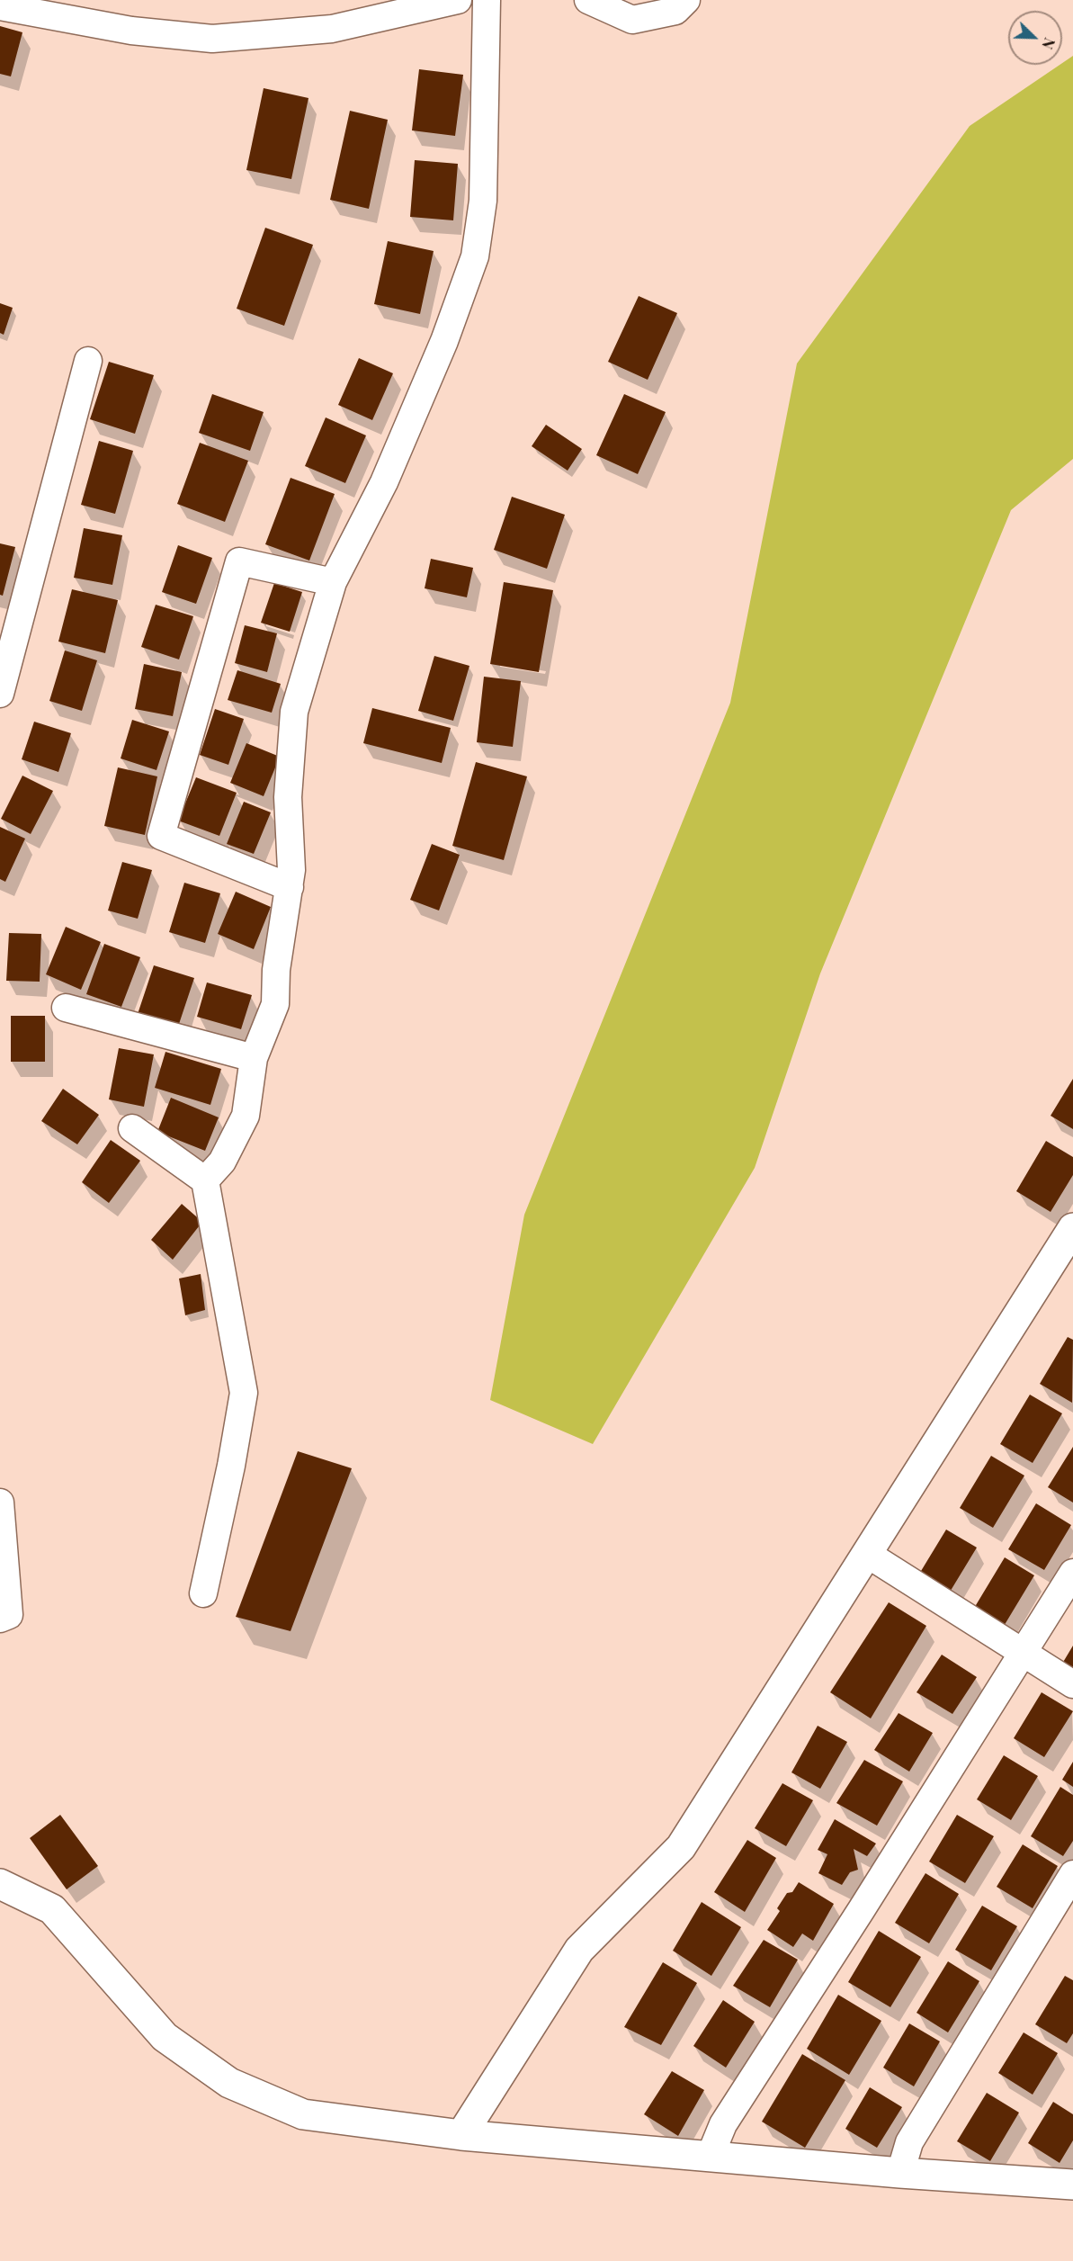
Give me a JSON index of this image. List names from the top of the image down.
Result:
{
  "north": "bottom right"
}
